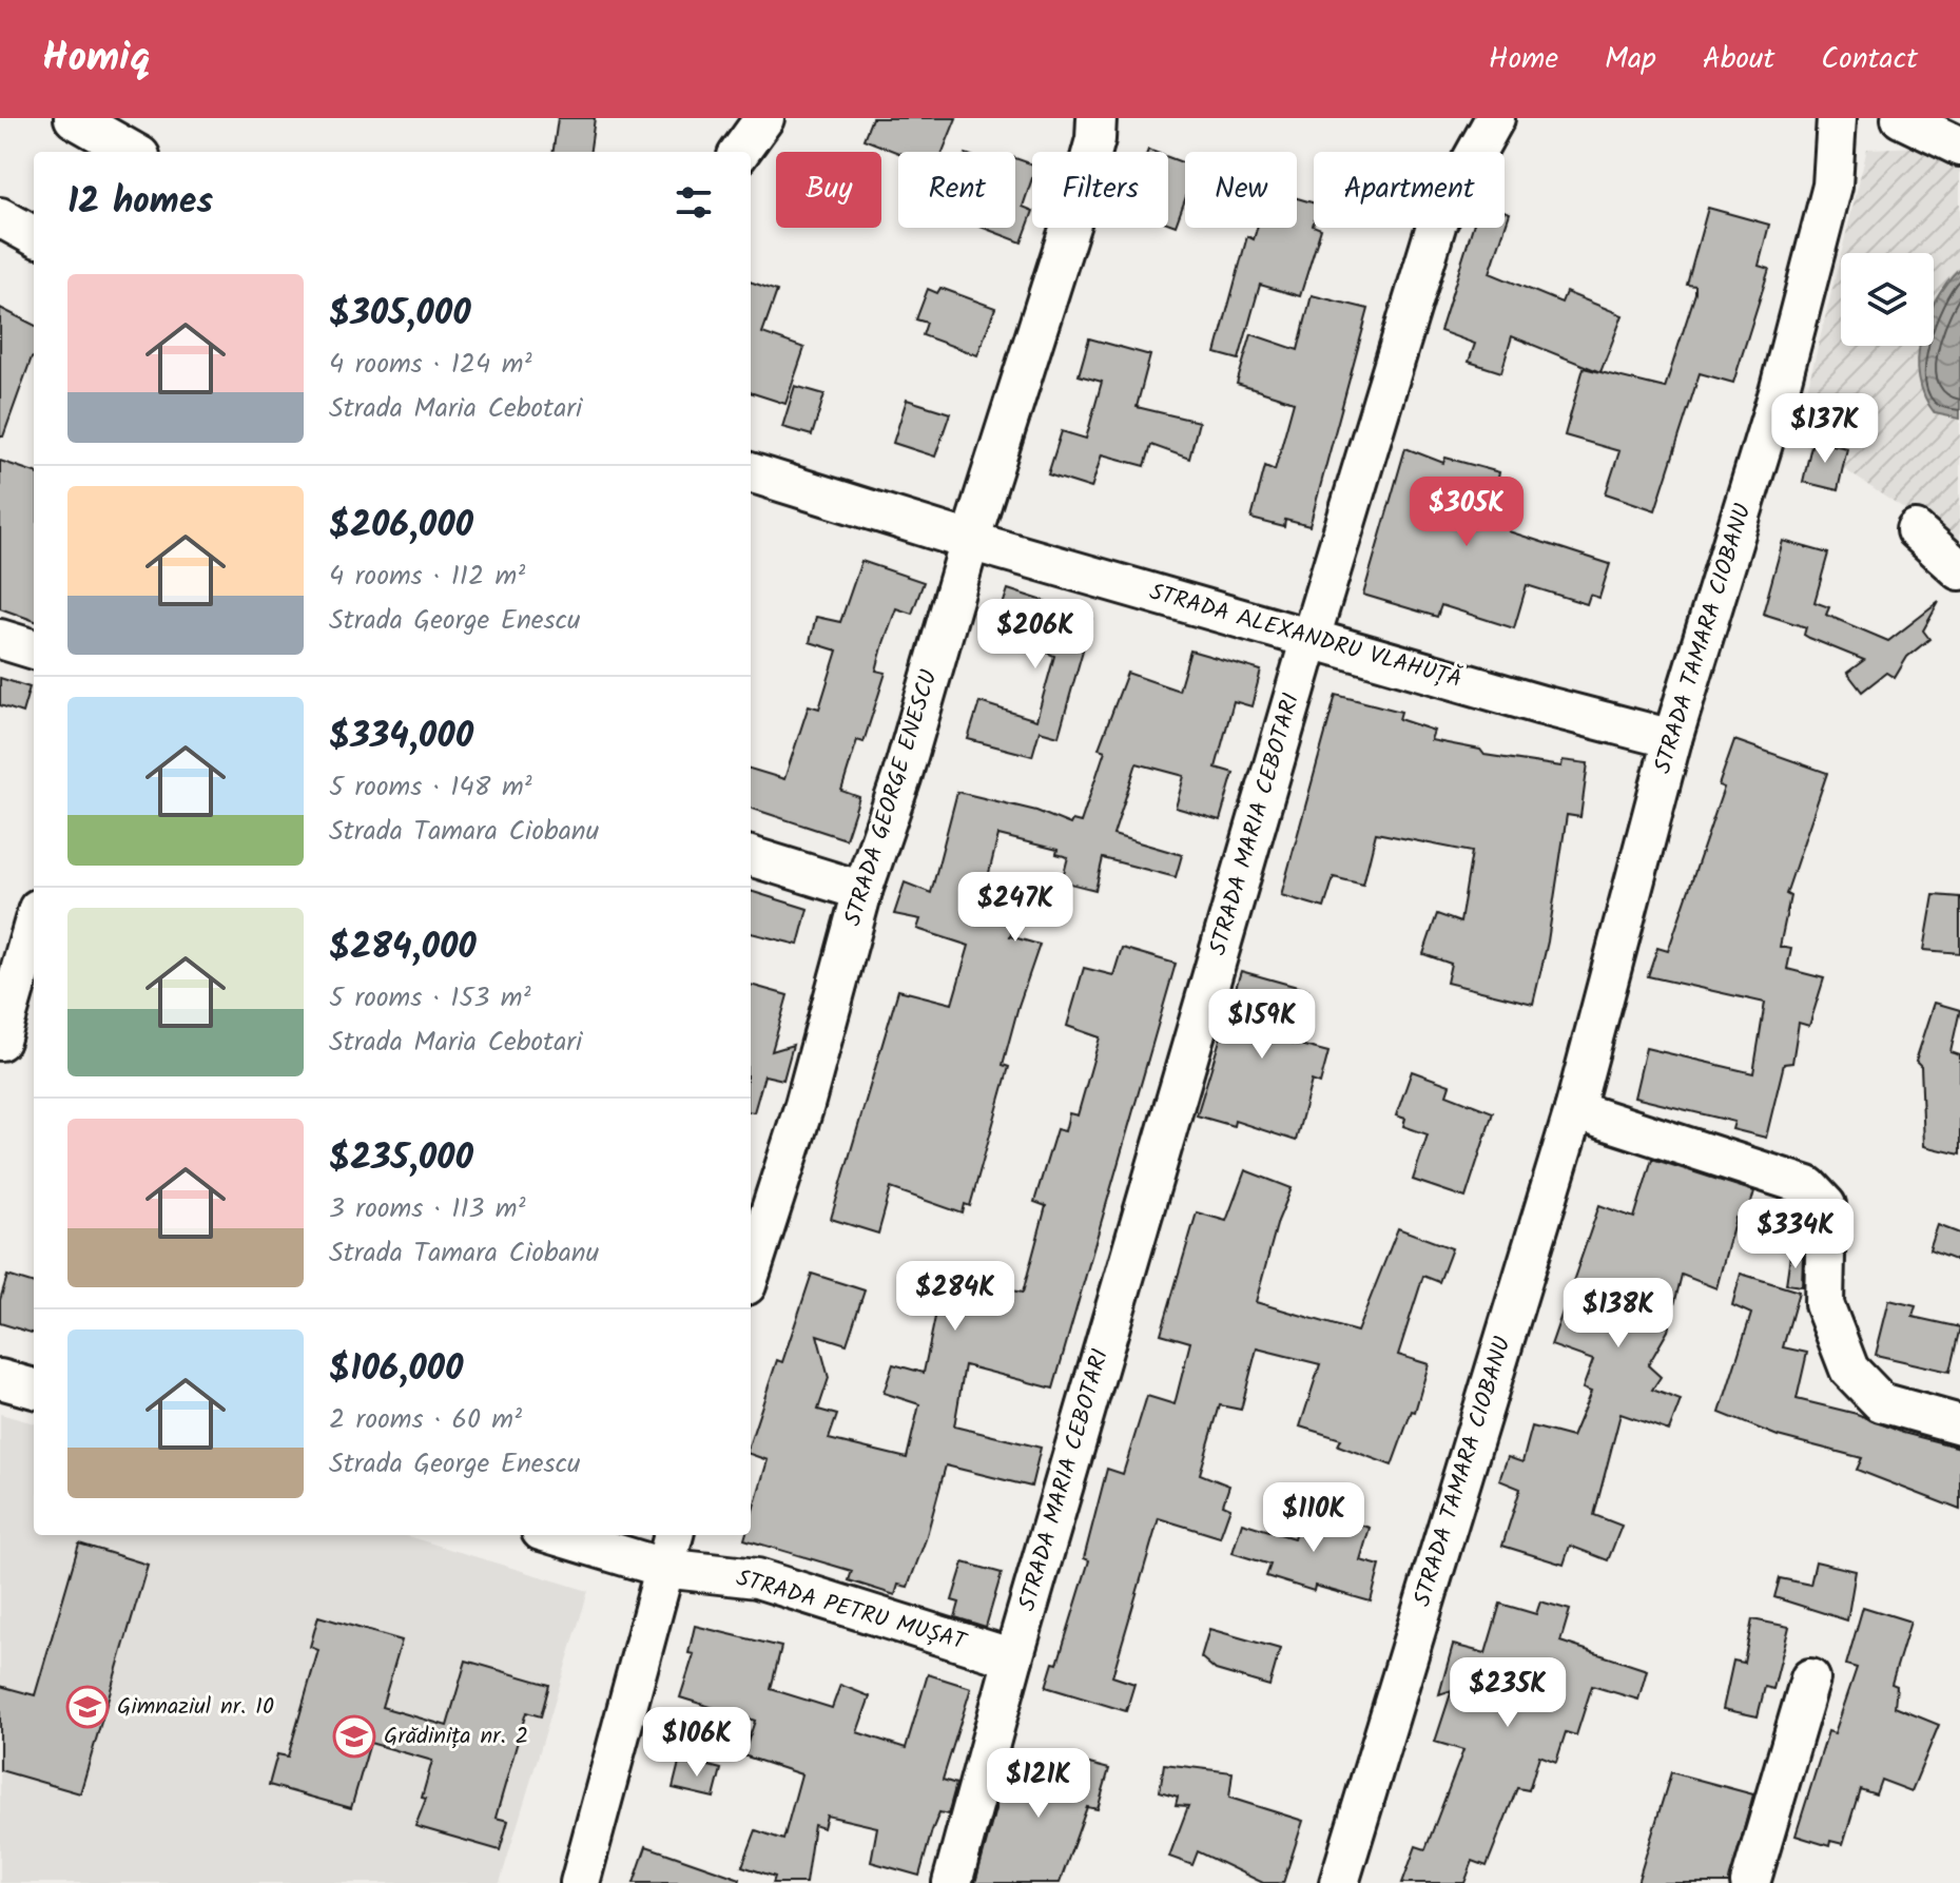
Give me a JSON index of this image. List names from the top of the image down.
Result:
{
  "streets": {
    "street": [
      "STRADA АLEXANDRU VLAHUȚĂ",
      "STRADA TAMARA CIOBANU",
      "STRADA GEORGE ENESCU",
      "STRADA MARIA CEBOTARI",
      "STRADA PETRU MUȘAT"
    ]
  },
  "crossings": [
    ["STRADA АLEXANDRU VLAHUȚĂ", "STRADA TAMARA CIOBANU"],
    ["STRADA АLEXANDRU VLAHUȚĂ", "STRADA GEORGE ENESCU"],
    ["STRADA АLEXANDRU VLAHUȚĂ", "STRADA MARIA CEBOTARI"],
    ["STRADA MARIA CEBOTARI", "STRADA PETRU MUȘAT"]
  ],
  "places": {
    "school or university": ["Gimnaziul nr. 10", "Grădinița nr. 2"]
  },
  "page": {
    "header": "Homiq",
    "nav": [
      "Home",
      "Map",
      "About",
      "Contact"
    ],
    "chip": [
      "Buy",
      "Rent",
      "Filters",
      "New",
      "Apartment"
    ],
    "heading": "12 homes",
    "list": [
      {
        "name": "$305,000",
        "note": "4 rooms · 124 m² · Strada Maria Cebotari"
      },
      {
        "name": "$206,000",
        "note": "4 rooms · 112 m² · Strada George Enescu"
      },
      {
        "name": "$334,000",
        "note": "5 rooms · 148 m² · Strada Tamara Ciobanu"
      },
      {
        "name": "$284,000",
        "note": "5 rooms · 153 m² · Strada Maria Cebotari"
      },
      {
        "name": "$235,000",
        "note": "3 rooms · 113 m² · Strada Tamara Ciobanu"
      },
      {
        "name": "$106,000",
        "note": "2 rooms · 60 m² · Strada George Enescu"
      }
    ],
    "price": [
      "$137K",
      "$305K",
      "$206K",
      "$247K",
      "$159K",
      "$334K",
      "$284K",
      "$138K",
      "$110K",
      "$235K",
      "$106K",
      "$121K"
    ]
  }
}
